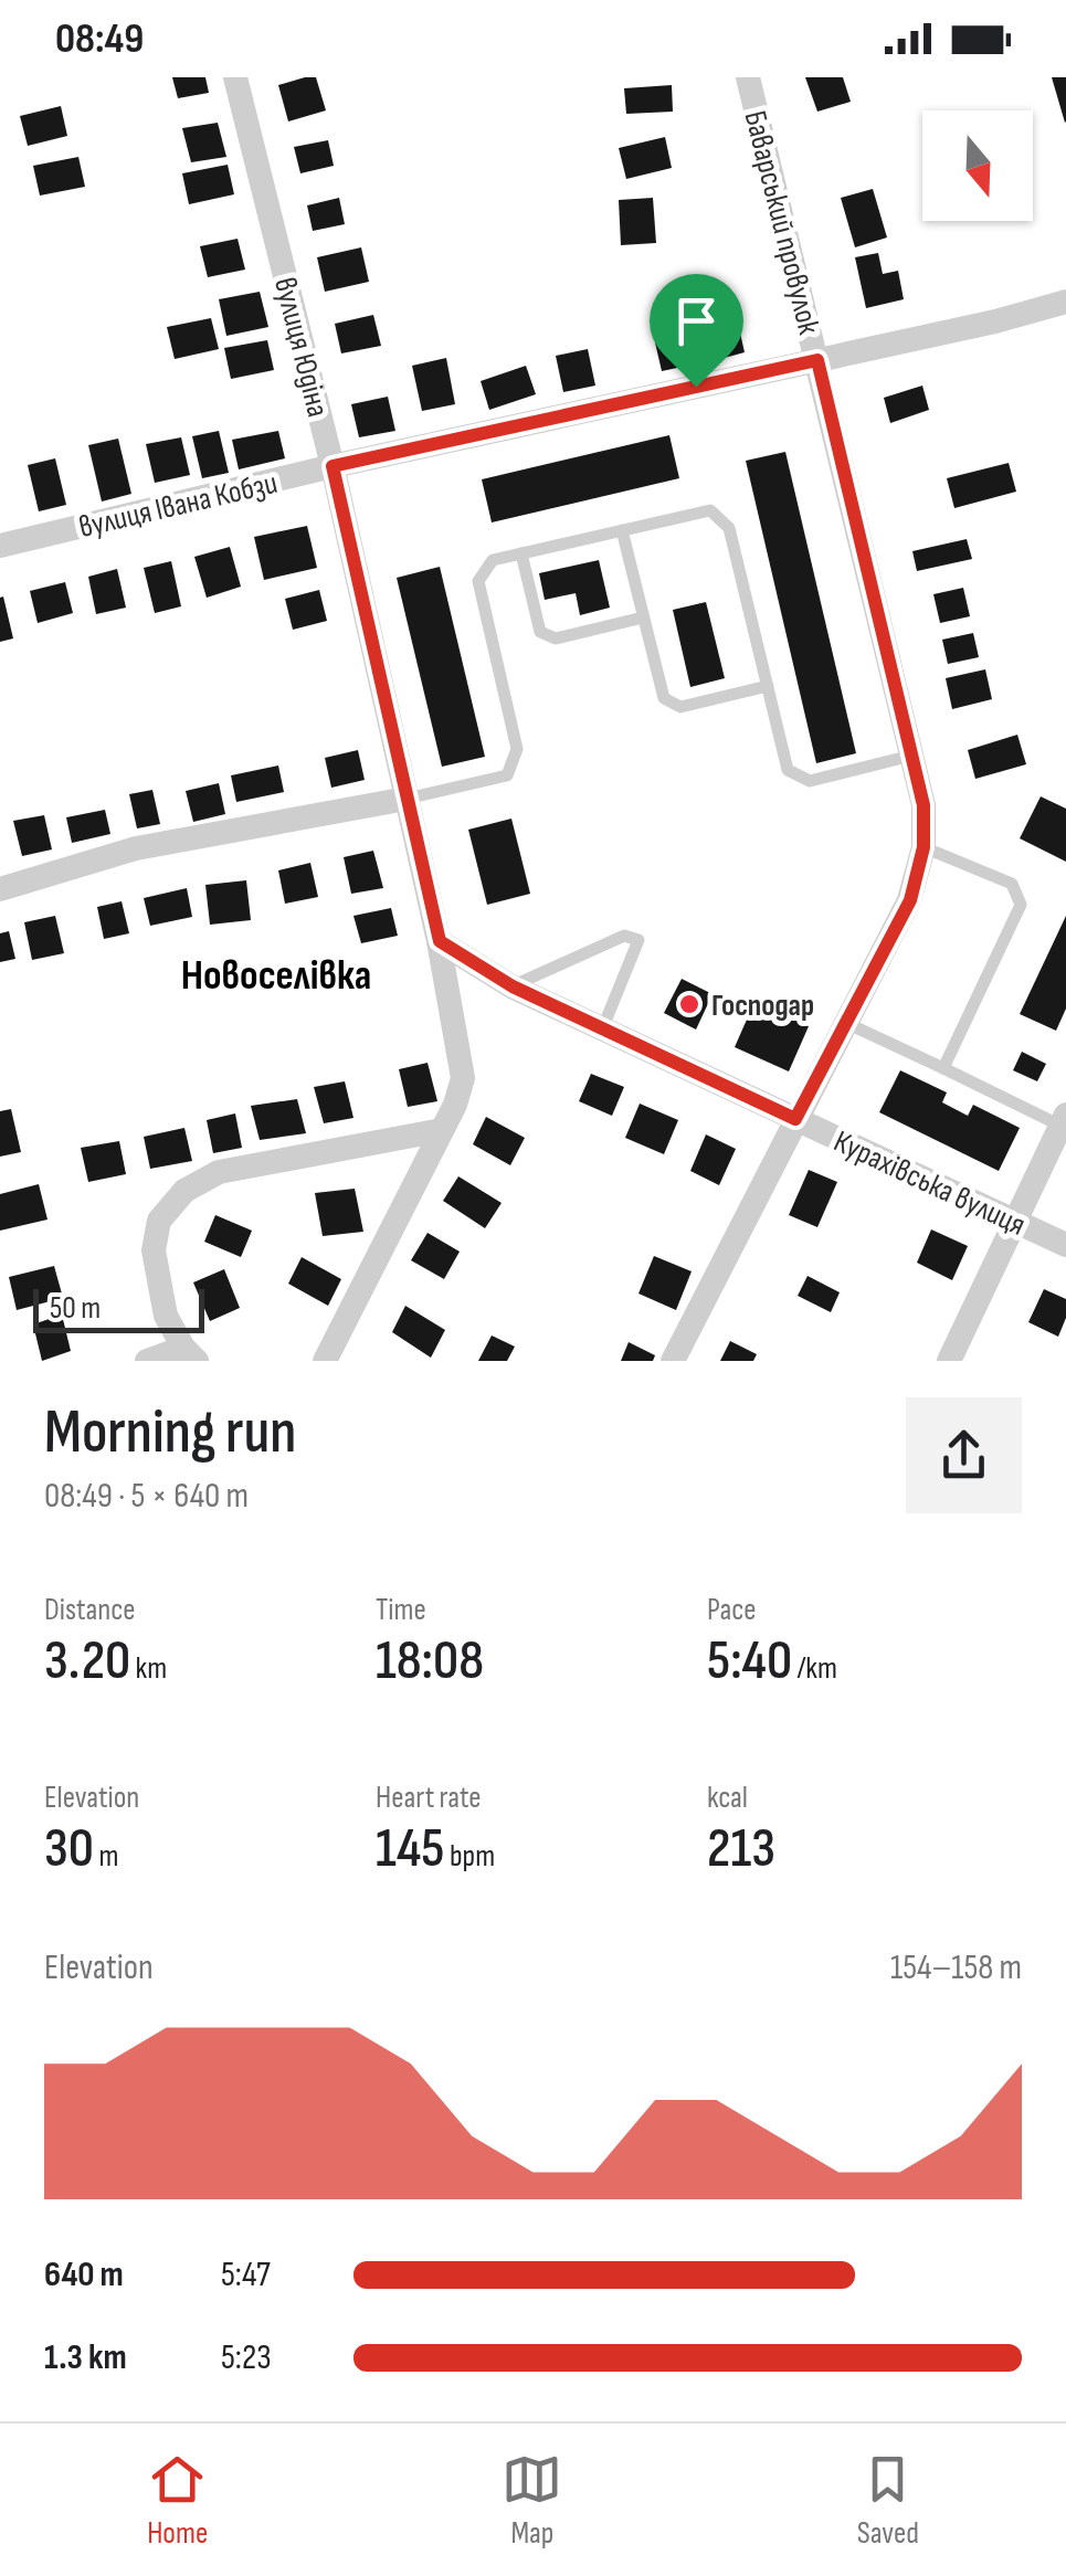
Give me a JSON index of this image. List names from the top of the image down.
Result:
{
  "streets": {
    "street": [
      "Баварський провулок",
      "вулиця Юдіна",
      "вулиця Івана Кобзи",
      "Курахівська вулиця"
    ]
  },
  "crossings": [
    ["Баварський провулок", "вулиця Івана Кобзи"],
    ["Баварський провулок", "Курахівська вулиця"],
    ["вулиця Юдіна", "вулиця Івана Кобзи"],
    ["вулиця Юдіна", "Курахівська вулиця"]
  ],
  "districts": ["Новоселівка"],
  "places": ["Господар"],
  "scale_bar": "50 m",
  "north": "bottom",
  "page": {
    "status": "08:49",
    "scale": "50 m",
    "heading": ["Morning run", "08:49 · 5 × 640 m"],
    "stats": [
      ["Distance", "3.20 km"],
      ["Time", "18:08"],
      ["Pace", "5:40 /km"],
      ["Elevation", "30 m"],
      ["Heart rate", "145 bpm"],
      ["kcal", "213"]
    ],
    "chart": ["Elevation", "154–158 m"],
    "list": [
      {
        "name": "640 m",
        "note": "5:47"
      },
      {
        "name": "1.3 km",
        "note": "5:23"
      }
    ],
    "tabs": ["Home", "Map", "Saved"]
  }
}
